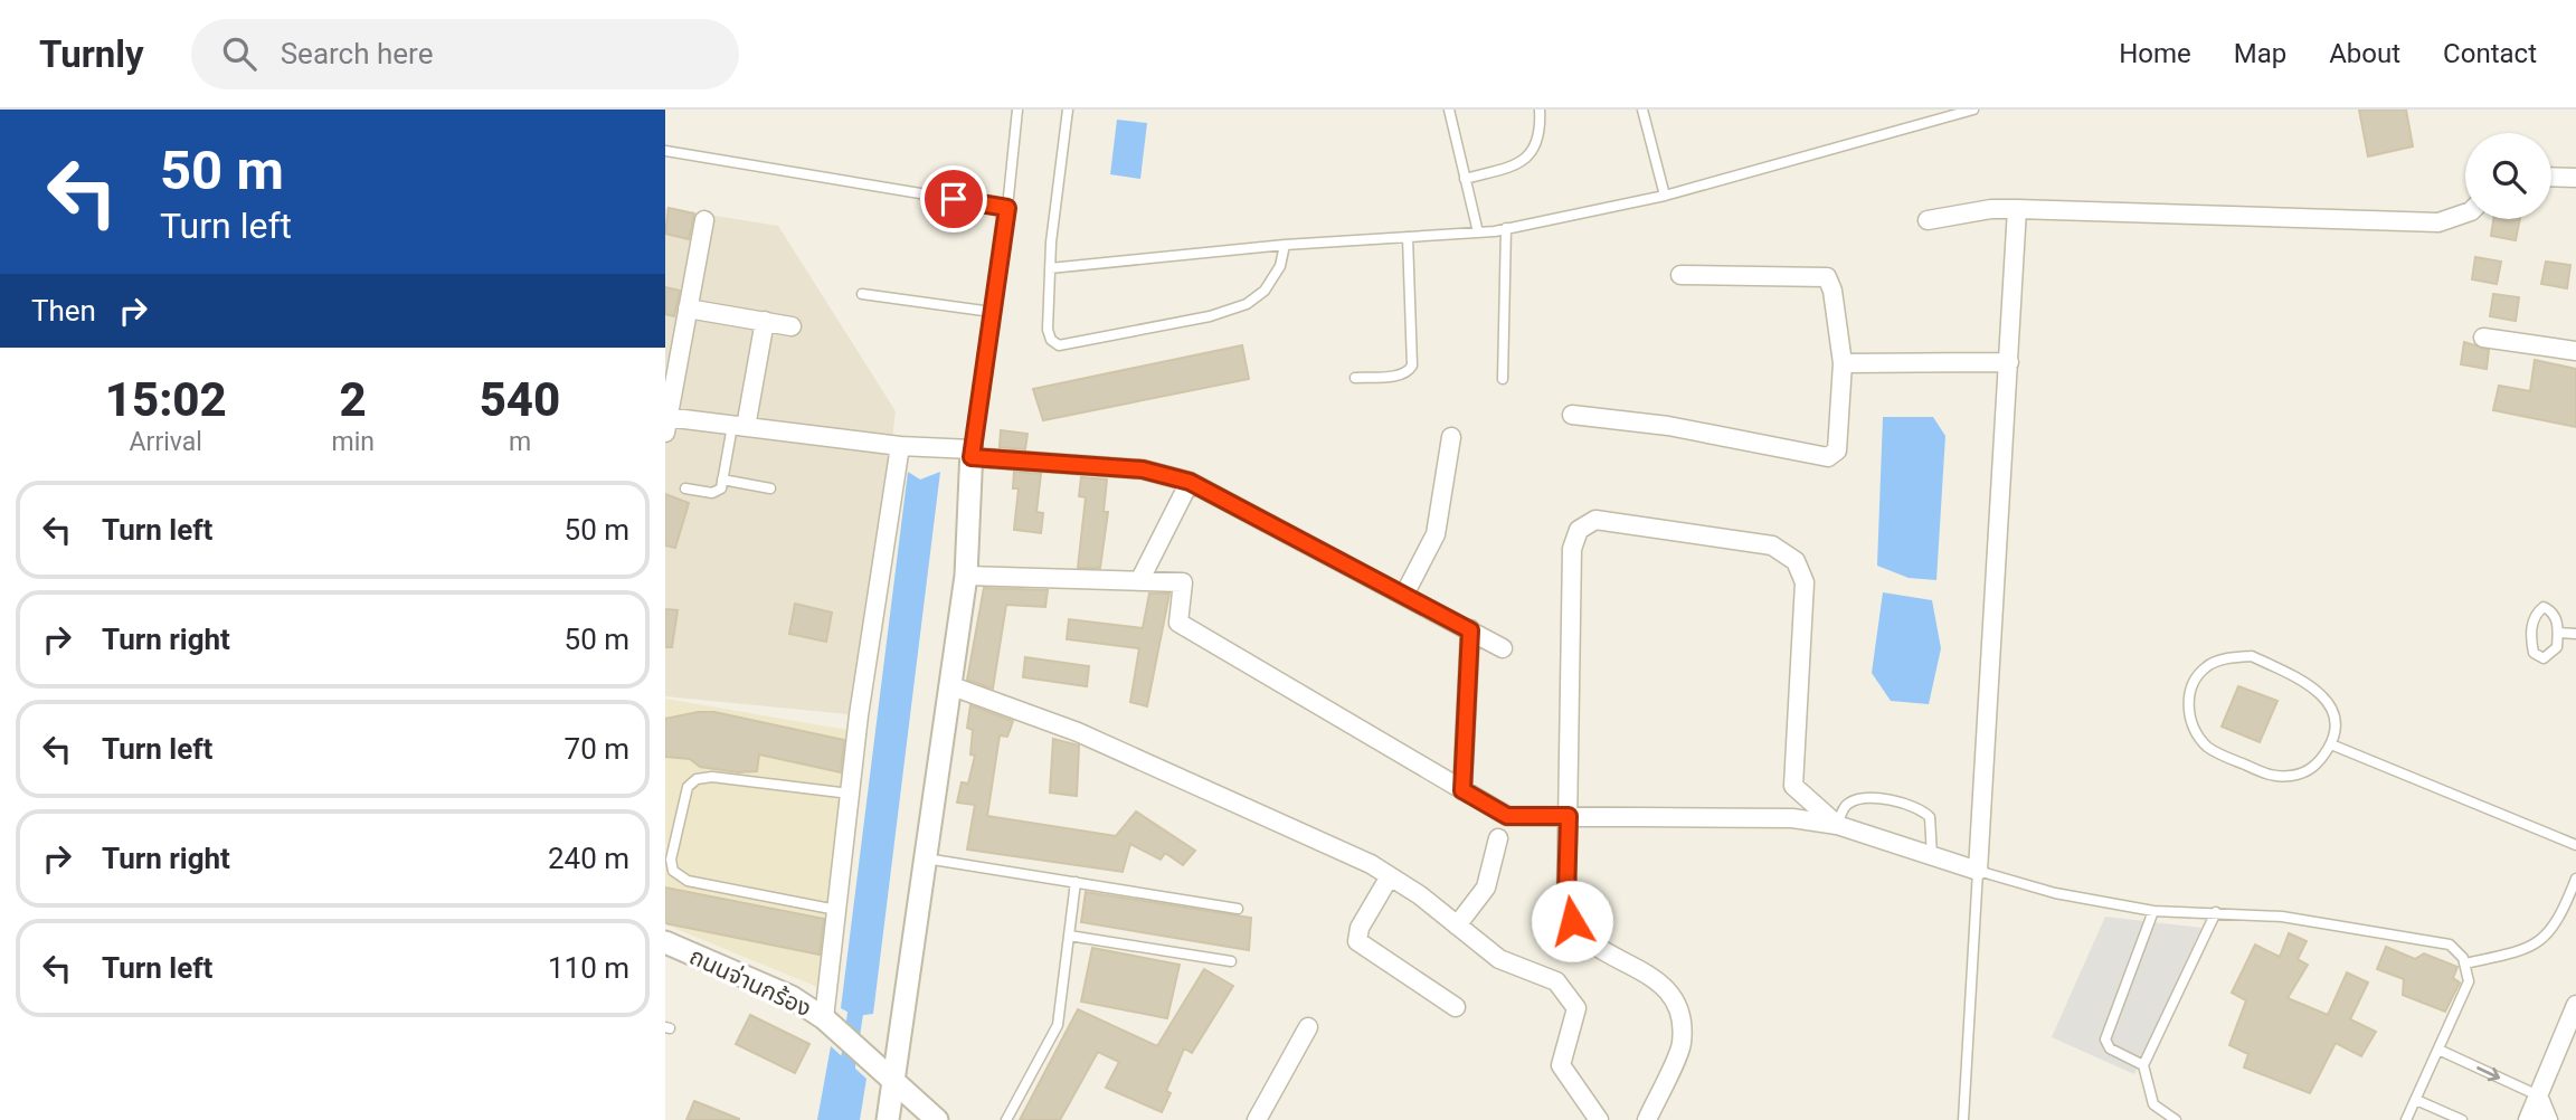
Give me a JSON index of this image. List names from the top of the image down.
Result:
{
  "streets": {
    "street": ["ถนนจ่านกร้อง"]
  },
  "page": {
    "header": "Turnly",
    "search": "Search here",
    "nav": [
      "Home",
      "Map",
      "About",
      "Contact"
    ],
    "turn": ["50 m", "Turn left"],
    "then": "Then",
    "eta": [
      "15:02",
      "Arrival",
      "2",
      "min",
      "540",
      "m"
    ],
    "list": [
      {
        "name": "Turn left",
        "value": "50 m"
      },
      {
        "name": "Turn right",
        "value": "50 m"
      },
      {
        "name": "Turn left",
        "value": "70 m"
      },
      {
        "name": "Turn right",
        "value": "240 m"
      },
      {
        "name": "Turn left",
        "value": "110 m"
      }
    ]
  }
}
